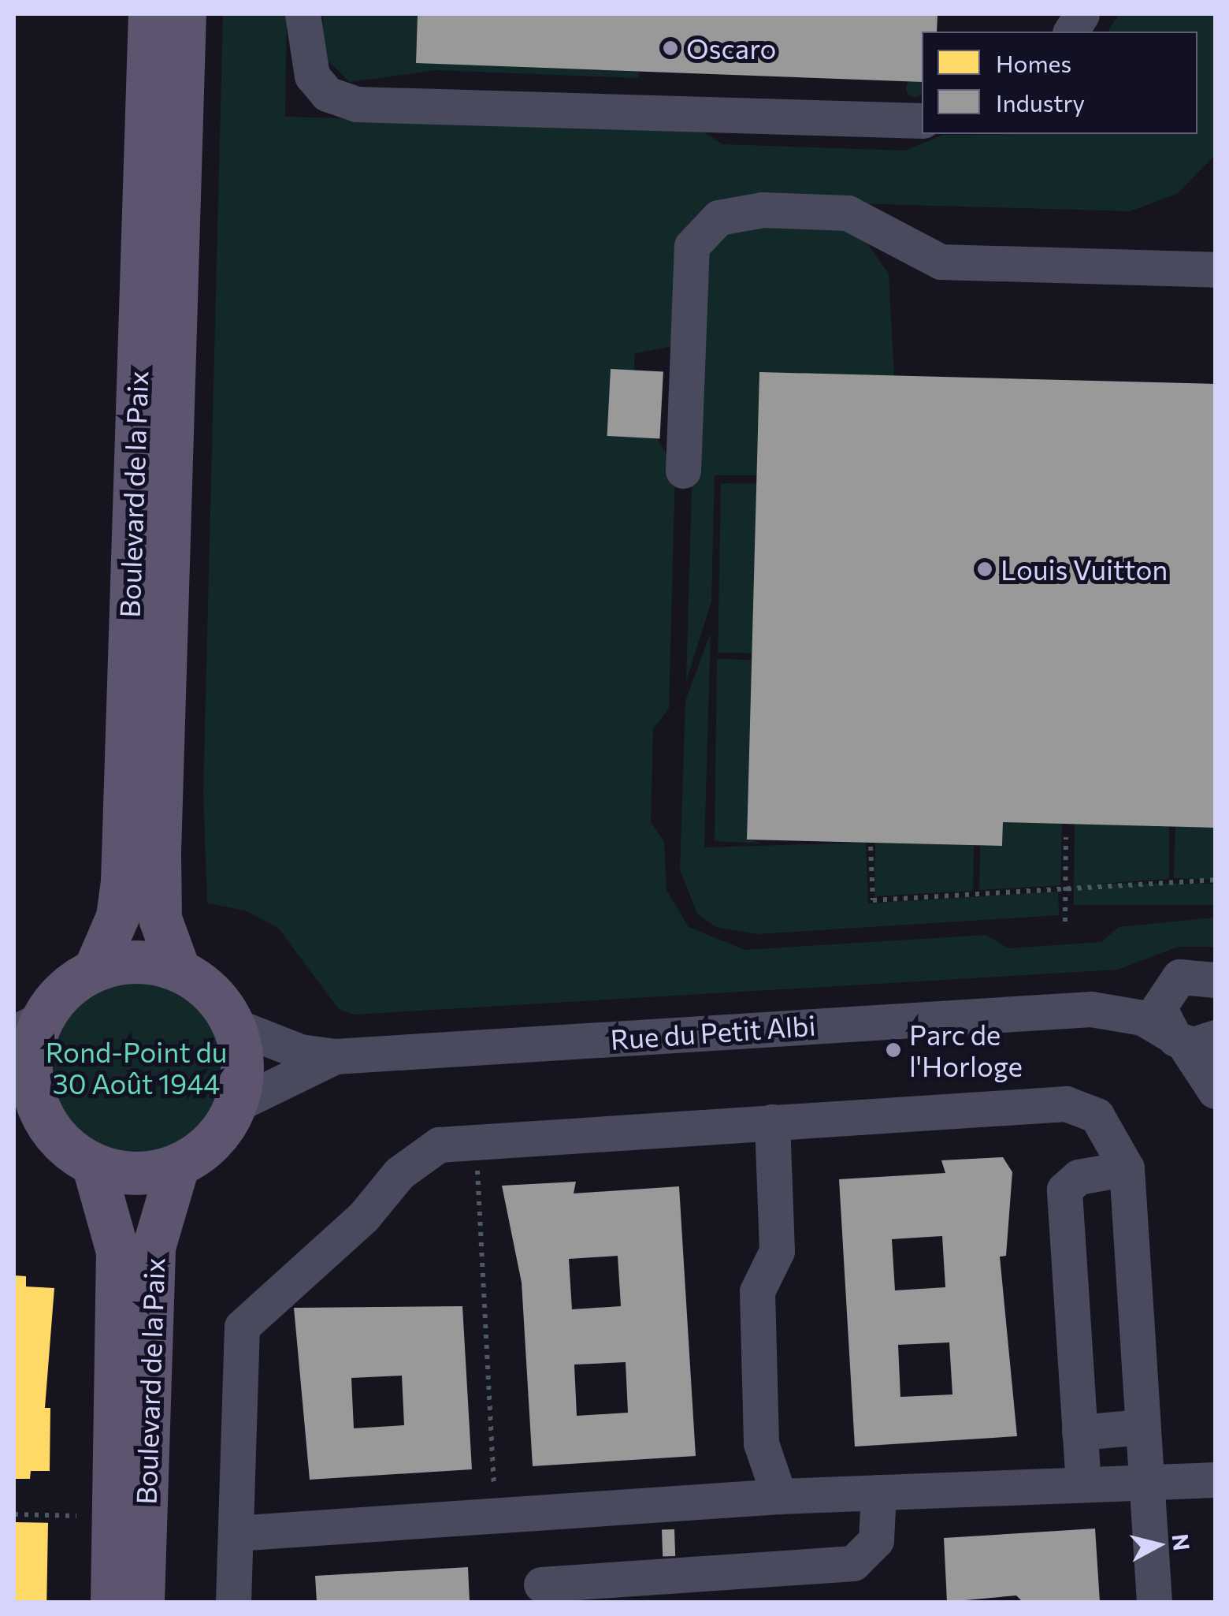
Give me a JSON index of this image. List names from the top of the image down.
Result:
{
  "streets": {
    "main road": ["Boulevard de la Paix"],
    "street": ["Rue du Petit Albi"]
  },
  "crossings": [
    ["Boulevard de la Paix", "Rue du Petit Albi"]
  ],
  "parks": ["Rond-Point du 30 Août 1944"],
  "places": ["Oscaro", "Louis Vuitton", "Parc de l'Horloge"],
  "legend": ["Homes", "Industry"],
  "north": "right"
}
